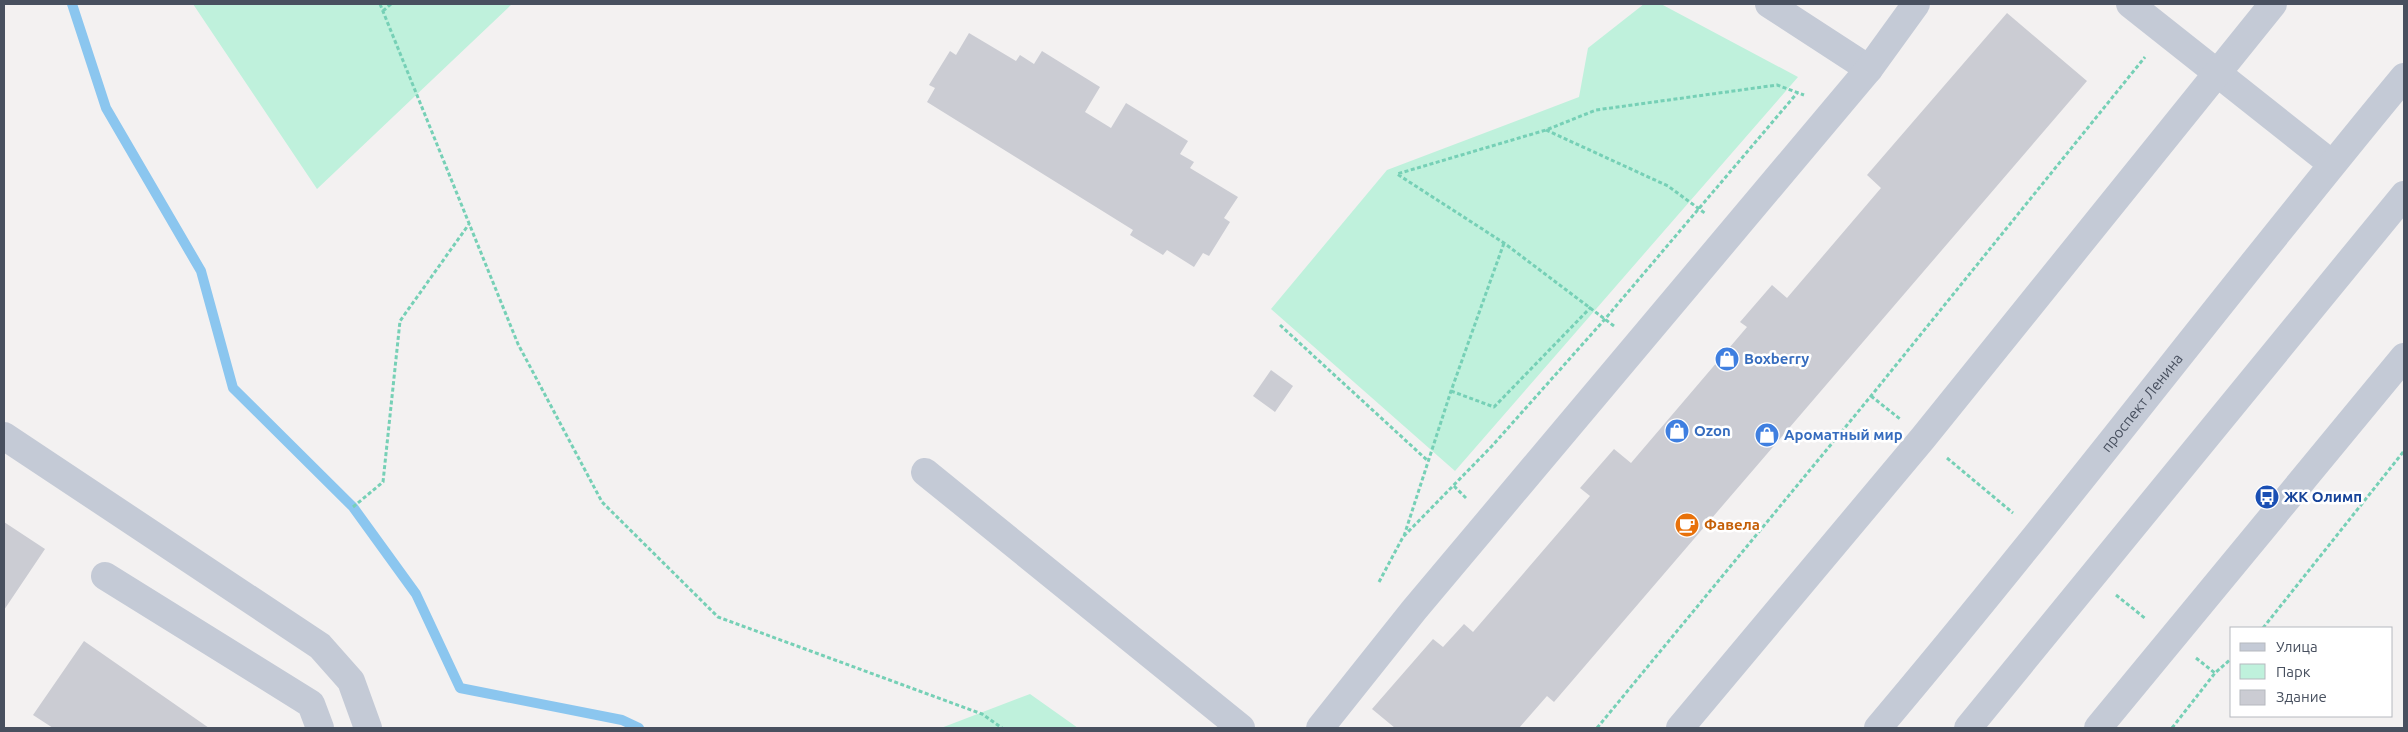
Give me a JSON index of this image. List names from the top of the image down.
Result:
{
  "streets": {
    "street": ["проспект Ленина"]
  },
  "places": {
    "shop": ["Boxberry", "Ozon", "Ароматный мир"],
    "bus stop": ["ЖК Олимп"],
    "cafe": ["Фавела"]
  },
  "legend": ["Улица", "Парк", "Здание"]
}
